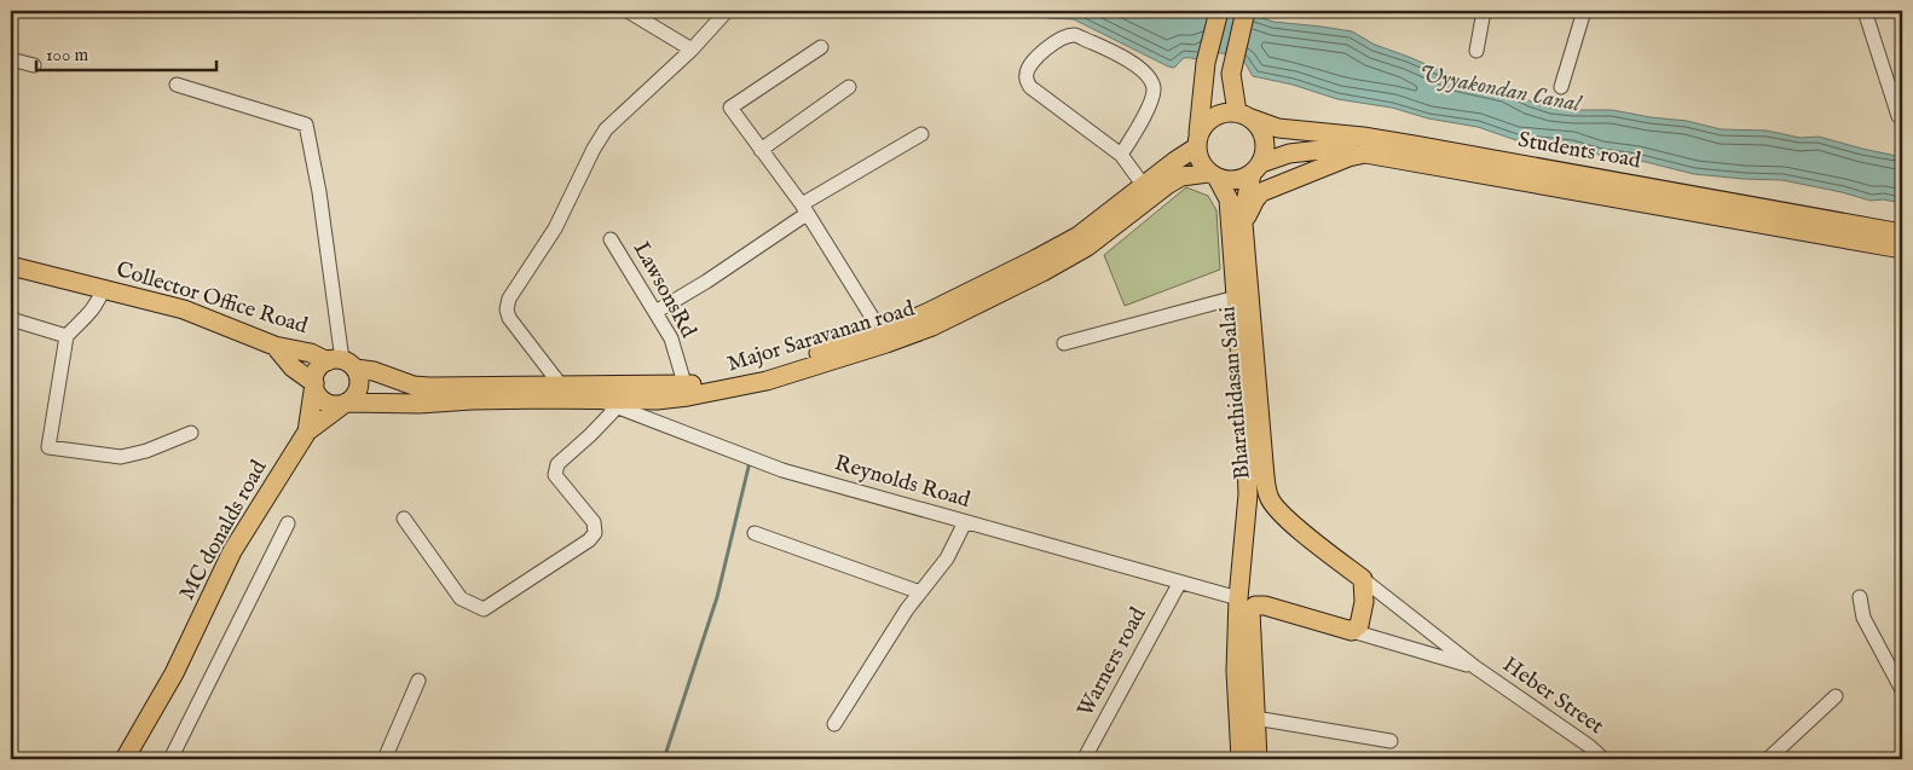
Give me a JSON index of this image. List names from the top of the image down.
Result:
{
  "streets": {
    "main road": [
      "Students road",
      "Collector Office Road",
      "Major Saravanan road",
      "Bharathidasan Salai",
      "MC donalds road"
    ],
    "street": [
      "LawsonsRd",
      "Reynolds Road",
      "Warners road",
      "Heber Street"
    ]
  },
  "crossings": [
    ["Students road", "Major Saravanan road"],
    ["Students road", "Bharathidasan Salai"],
    ["LawsonsRd", "Major Saravanan road"],
    ["Collector Office Road", "Major Saravanan road"],
    ["Collector Office Road", "Reynolds Road"],
    ["Collector Office Road", "MC donalds road"],
    ["Major Saravanan road", "Bharathidasan Salai"],
    ["Major Saravanan road", "Reynolds Road"],
    ["Major Saravanan road", "MC donalds road"],
    ["Bharathidasan Salai", "Reynolds Road"],
    ["Reynolds Road", "Warners road"]
  ],
  "water": ["Uyyakondan Canal"],
  "scale_bar": "100 m"
}
